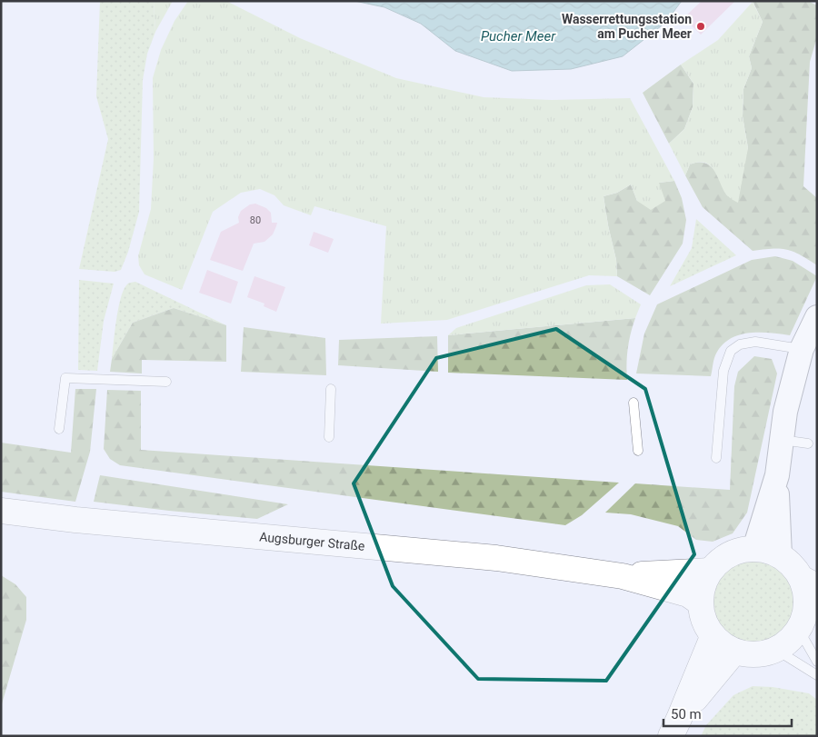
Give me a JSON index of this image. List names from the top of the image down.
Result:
{
  "streets": {
    "main road": ["Augsburger Straße"]
  },
  "water": ["Pucher Meer"],
  "places": ["Wasserrettungsstation am Pucher Meer"],
  "house_numbers": ["80"],
  "scale_bar": "50 m"
}
